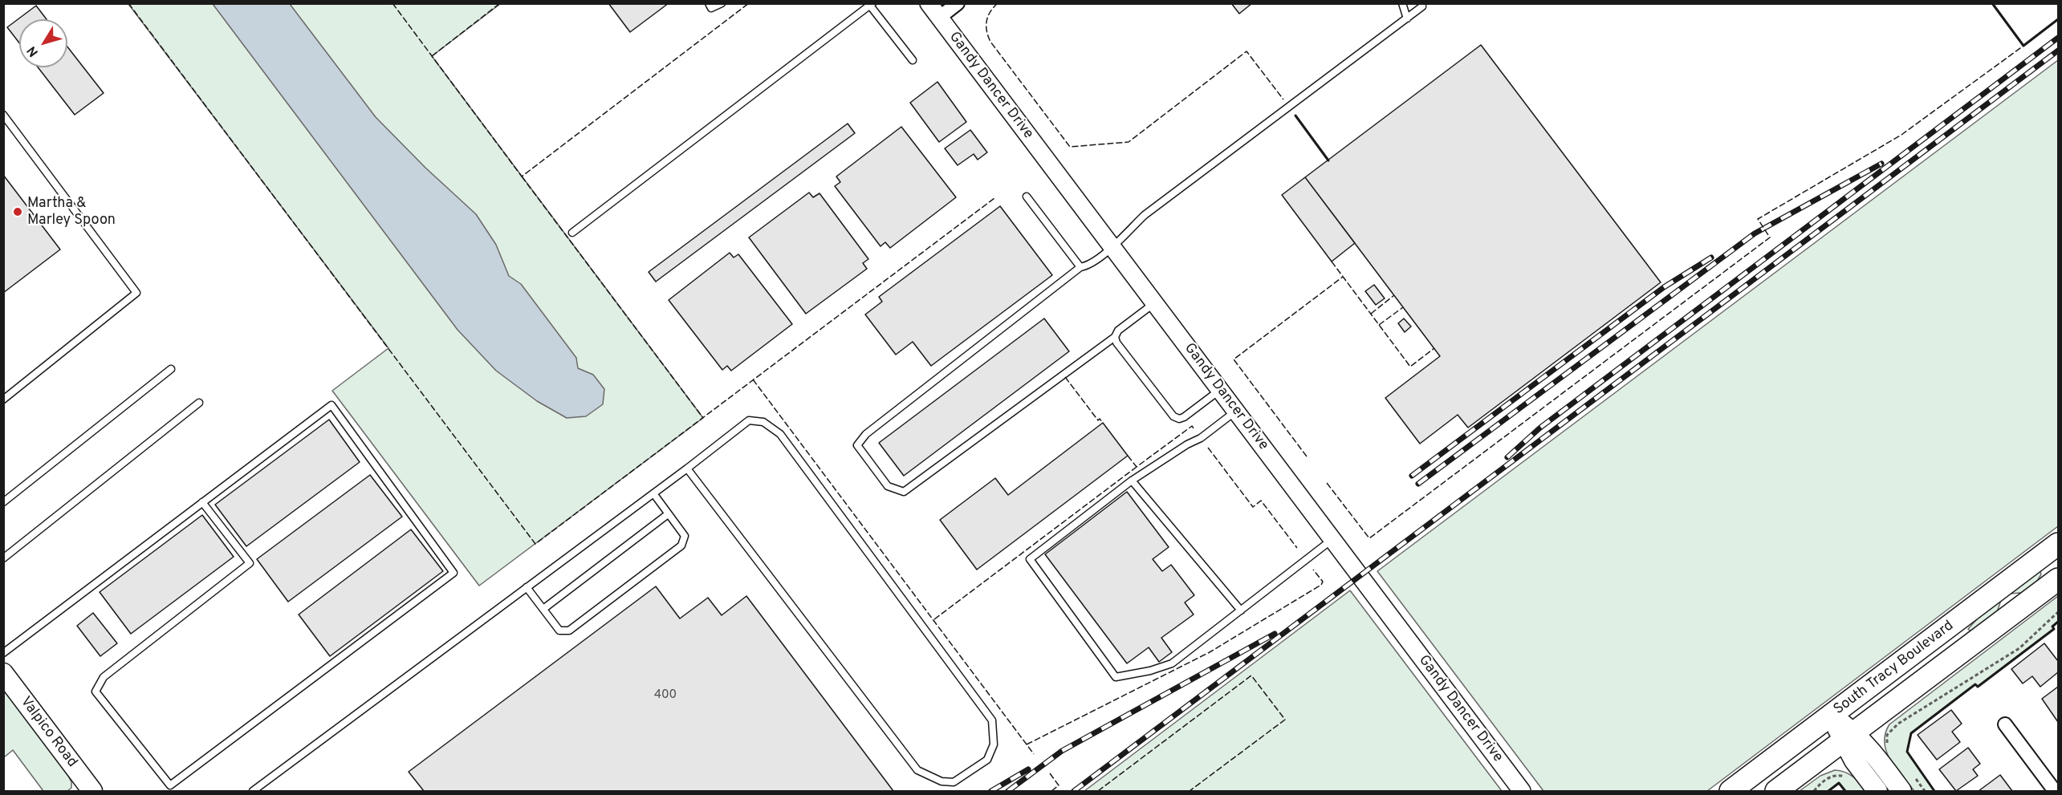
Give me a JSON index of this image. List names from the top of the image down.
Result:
{
  "streets": {
    "main road": ["South Tracy Boulevard", "Valpico Road"],
    "street": ["Gandy Dancer Drive"]
  },
  "places": ["Martha & Marley Spoon"],
  "house_numbers": ["400"],
  "north": "bottom left"
}
